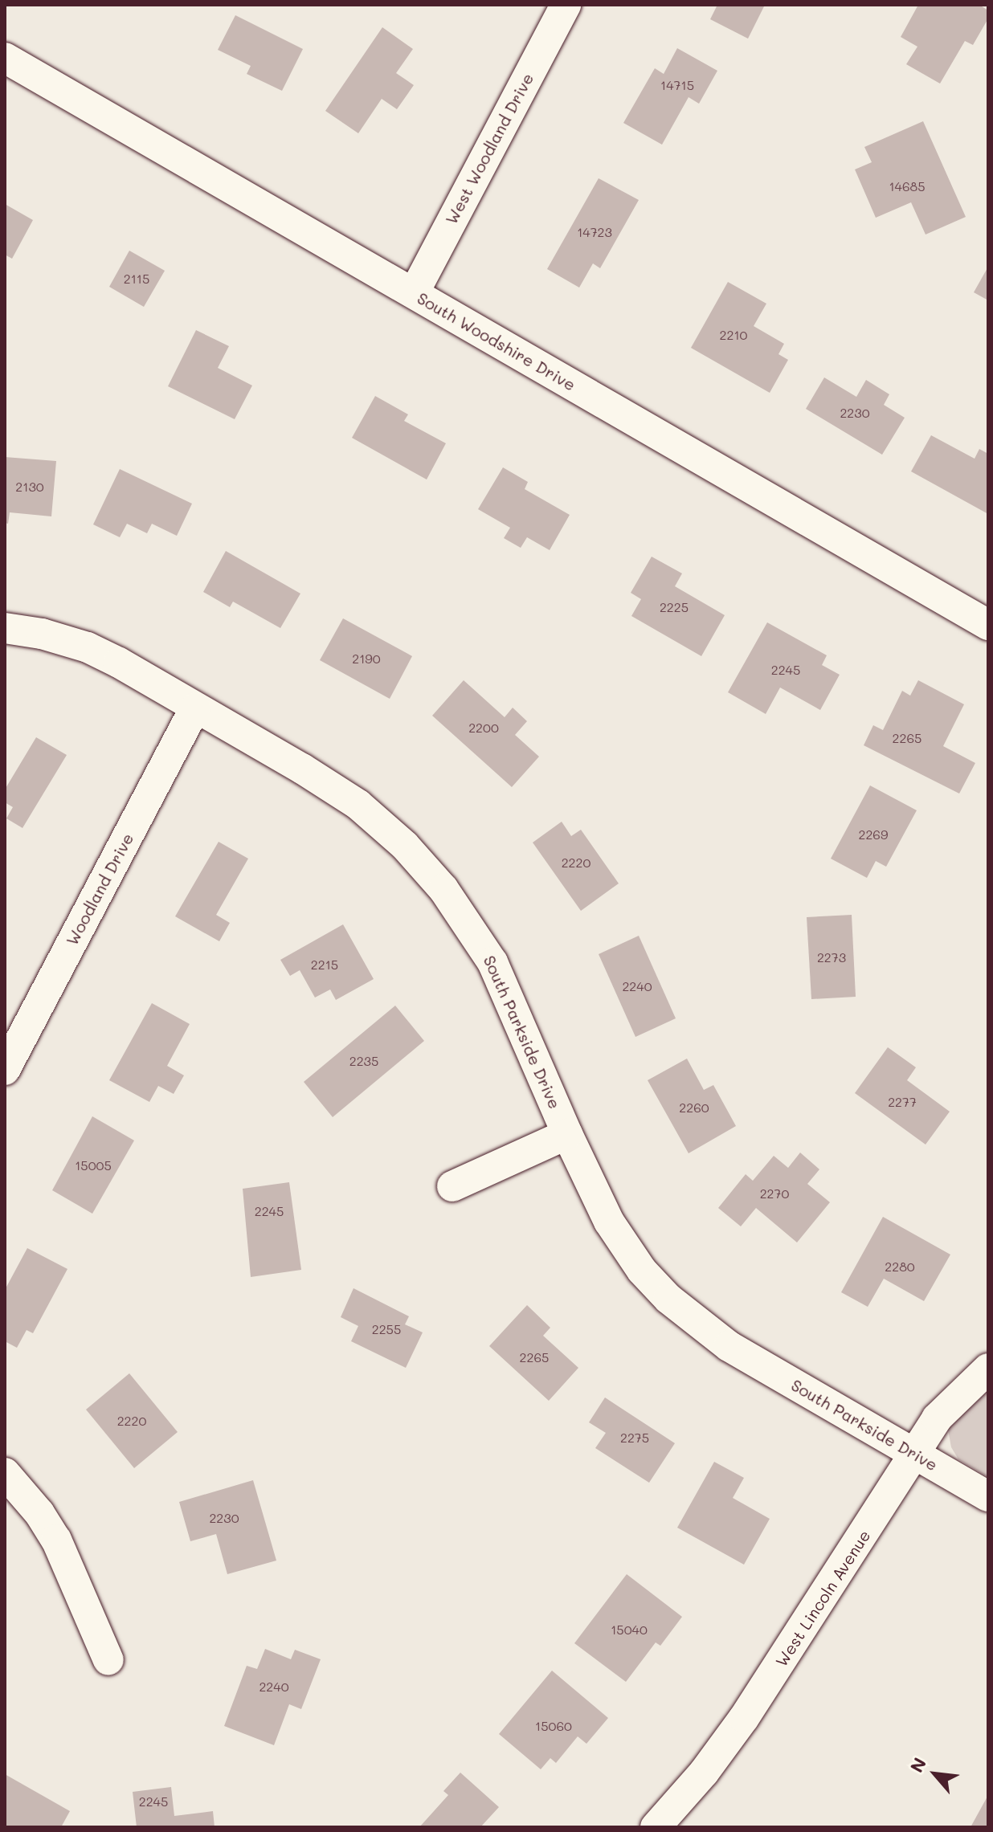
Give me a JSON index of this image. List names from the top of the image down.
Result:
{
  "streets": {
    "street": [
      "West Woodland Drive",
      "South Woodshire Drive",
      "Woodland Drive",
      "South Parkside Drive",
      "West Lincoln Avenue"
    ]
  },
  "crossings": [
    ["West Woodland Drive", "South Woodshire Drive"],
    ["Woodland Drive", "South Parkside Drive"],
    ["South Parkside Drive", "West Lincoln Avenue"]
  ],
  "house_numbers": [
    "14715",
    "14685",
    "14723",
    "2115",
    "2210",
    "2230",
    "2130",
    "2225",
    "2190",
    "2245",
    "2200",
    "2265",
    "2269",
    "2220",
    "2273",
    "2215",
    "2240",
    "2235",
    "2277",
    "2260",
    "15005",
    "2270",
    "2245",
    "2280",
    "2255",
    "2265",
    "2220",
    "2275",
    "2230",
    "15040",
    "2240",
    "15060",
    "2245"
  ],
  "north": "top left"
}
